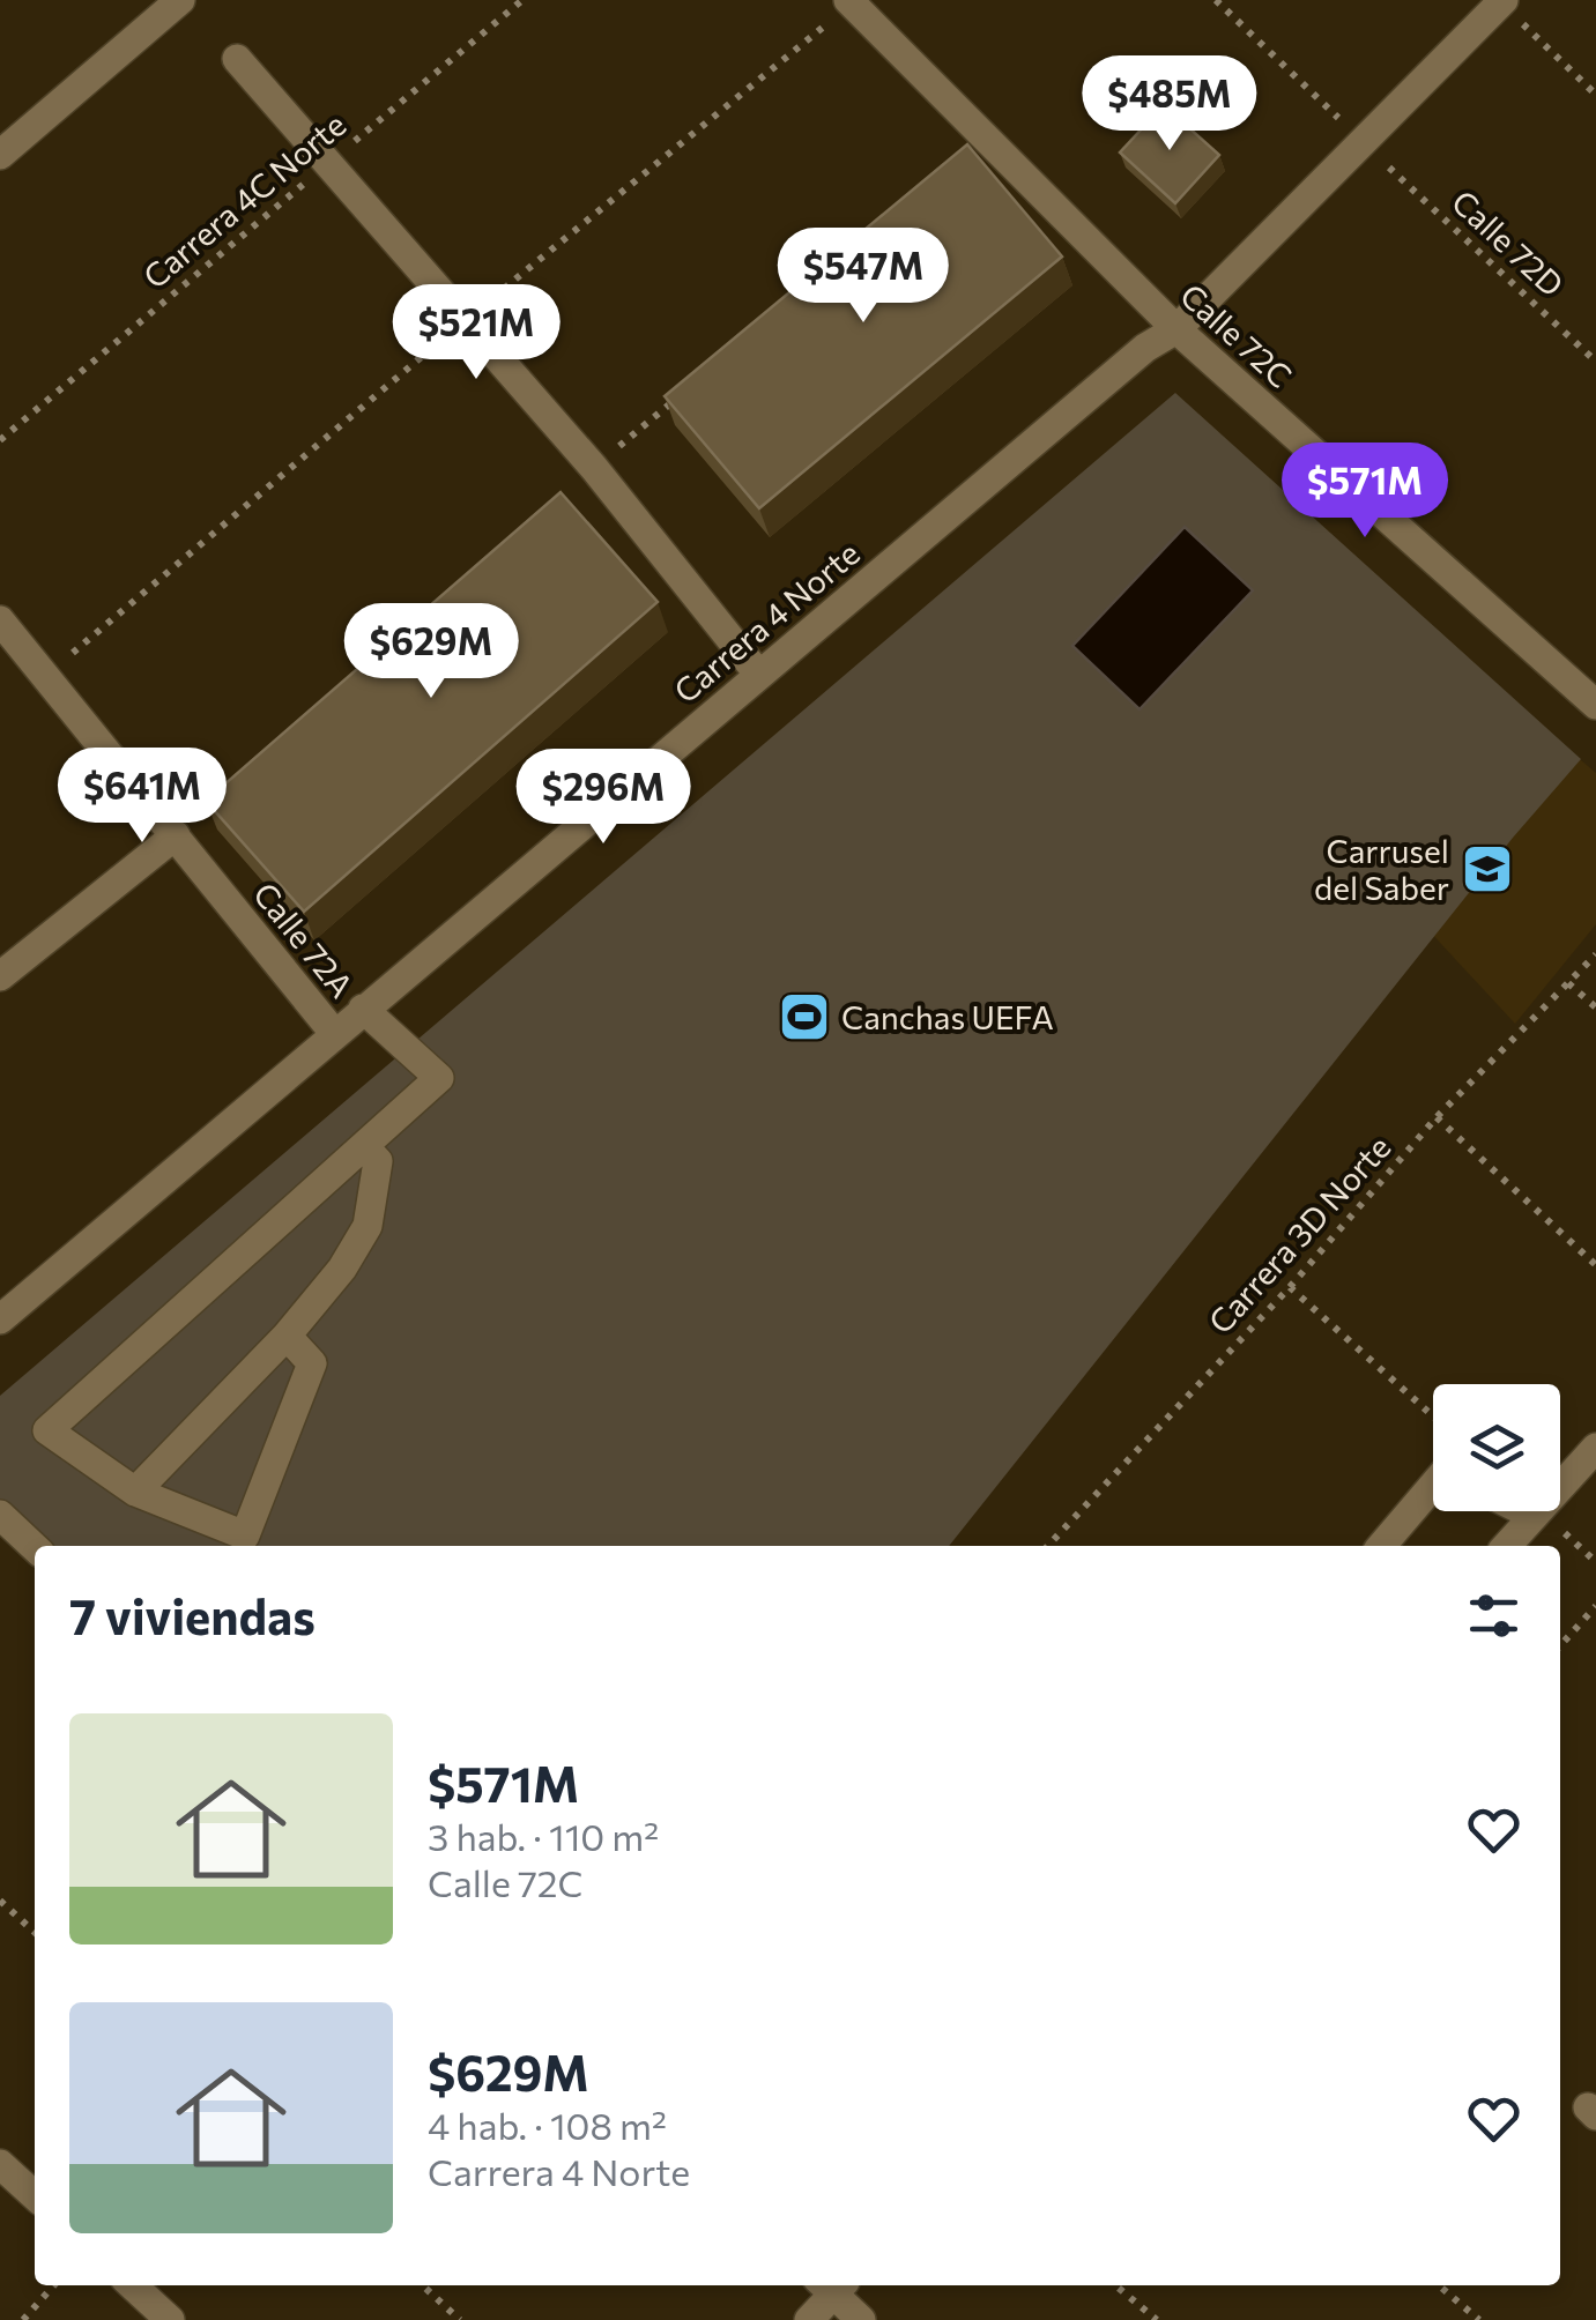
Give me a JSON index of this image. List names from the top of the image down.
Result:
{
  "streets": {
    "street": ["Calle 72C", "Carrera 4 Norte", "Calle 72A"],
    "path": ["Carrera 4C Norte", "Calle 72D", "Carrera 3D Norte"]
  },
  "crossings": [
    ["Calle 72C", "Carrera 4 Norte"],
    ["Carrera 4 Norte", "Calle 72A"]
  ],
  "places": {
    "school or university": ["Carrusel del Saber"],
    "sports": ["Canchas UEFA"]
  },
  "page": {
    "price": [
      "$485M",
      "$547M",
      "$521M",
      "$571M",
      "$629M",
      "$641M",
      "$296M"
    ],
    "heading": "7 viviendas",
    "list": [
      {
        "name": "$571M",
        "note": "3 hab. · 110 m² · Calle 72C"
      },
      {
        "name": "$629M",
        "note": "4 hab. · 108 m² · Carrera 4 Norte"
      }
    ]
  }
}
